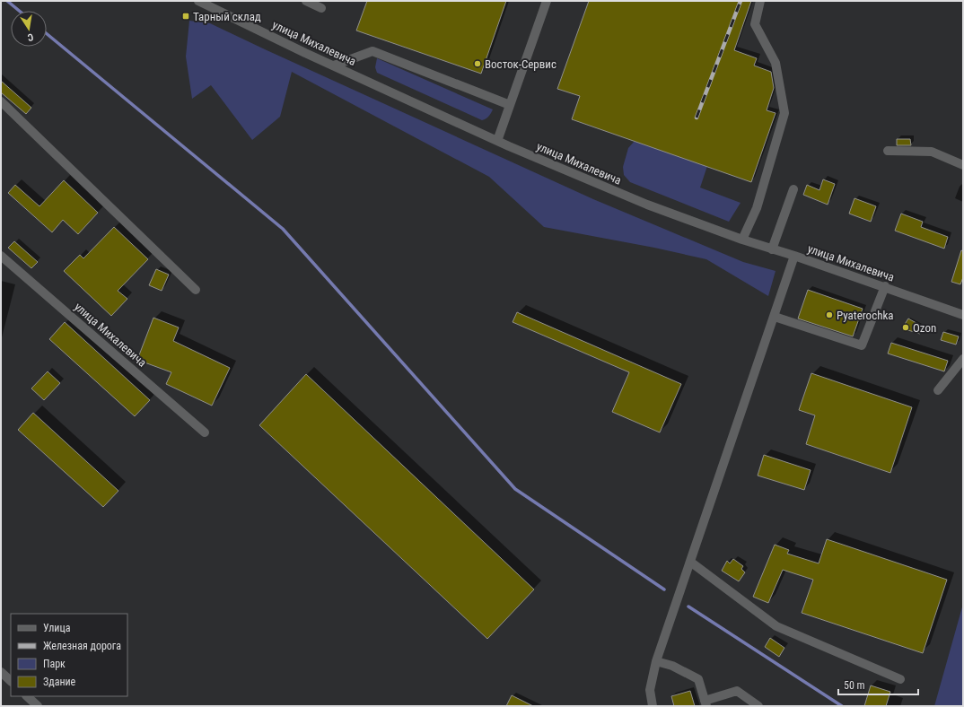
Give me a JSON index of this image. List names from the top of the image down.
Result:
{
  "streets": {
    "street": ["улица Михалевича"]
  },
  "places": {
    "transit": ["Тарный склад"],
    "other": ["Восток-Сервис", "Pyaterochka", "Ozon"]
  },
  "legend": [
    "Улица",
    "Железная дорога",
    "Парк",
    "Здание"
  ],
  "scale_bar": "50 m",
  "north": "bottom"
}
